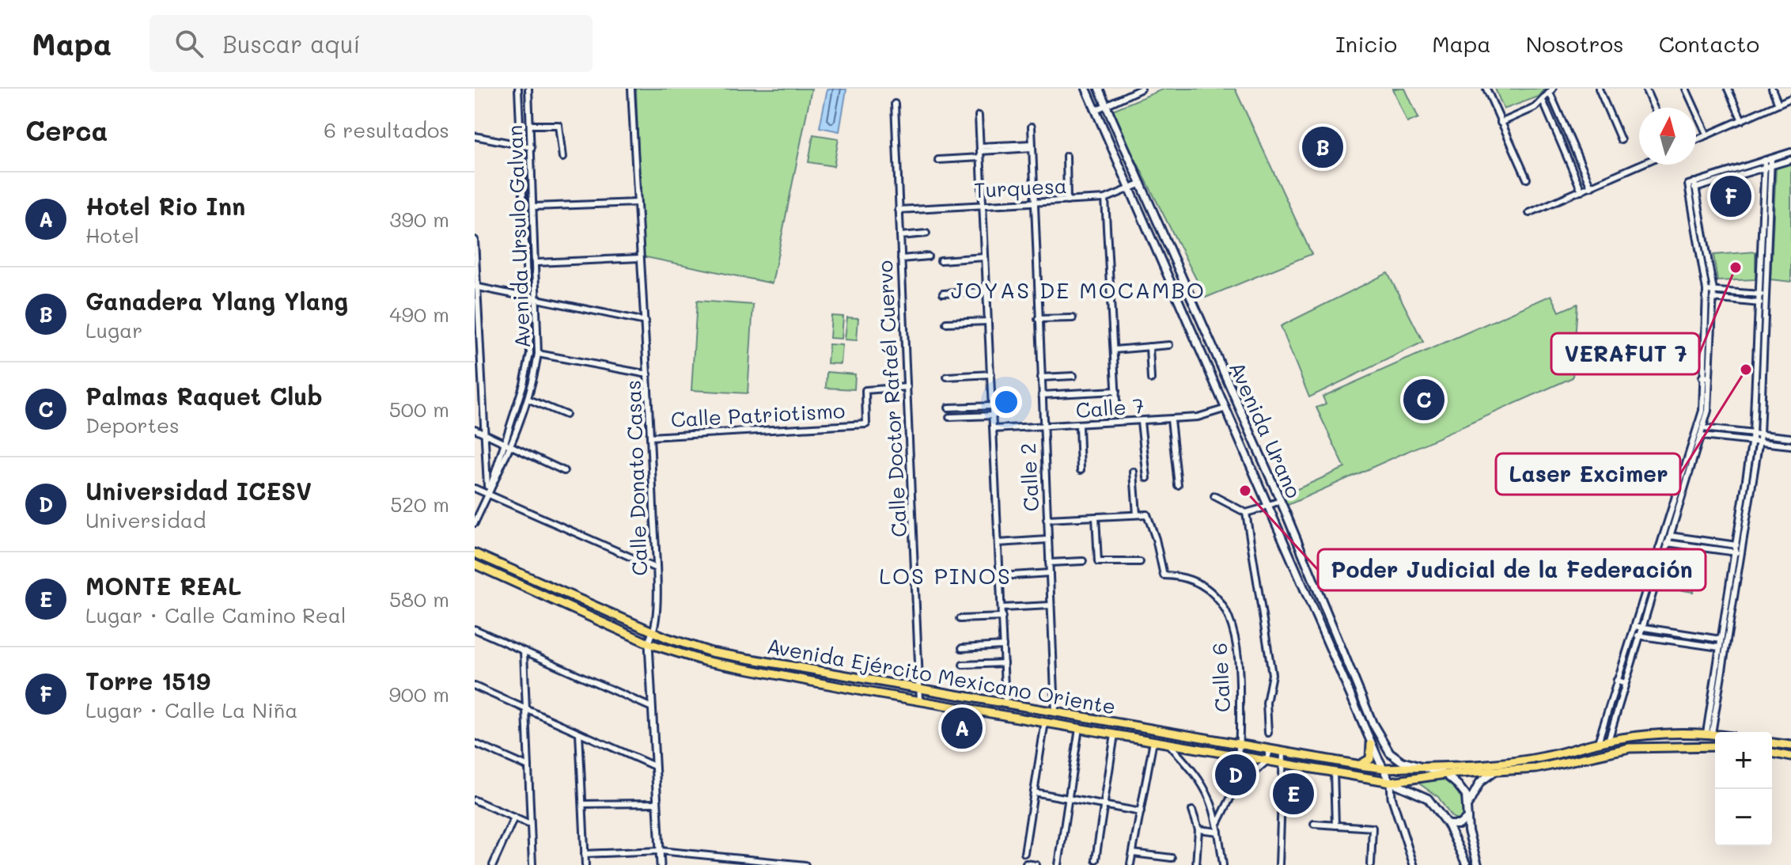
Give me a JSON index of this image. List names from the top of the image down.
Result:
{
  "streets": {
    "main road": ["Avenida Urano", "Avenida Ejército Mexicano Oriente"],
    "street": [
      "Turquesa",
      "Avenida Ursulo Galvan",
      "Calle Doctor Rafaél Cuervo",
      "Calle 7",
      "Calle Patriotismo",
      "Calle 2",
      "Calle Donato Casas",
      "Calle 6"
    ]
  },
  "crossings": [
    ["Turquesa", "Calle Doctor Rafaél Cuervo"],
    ["Turquesa", "Avenida Urano"],
    ["Turquesa", "Calle 2"],
    ["Calle Doctor Rafaél Cuervo", "Calle Patriotismo"],
    ["Calle Doctor Rafaél Cuervo", "Avenida Ejército Mexicano Oriente"],
    ["Calle 7", "Avenida Urano"],
    ["Calle 7", "Calle 2"],
    ["Calle Patriotismo", "Calle Donato Casas"],
    ["Avenida Urano", "Avenida Ejército Mexicano Oriente"],
    ["Calle 2", "Avenida Ejército Mexicano Oriente"],
    ["Calle Donato Casas", "Avenida Ejército Mexicano Oriente"],
    ["Avenida Ejército Mexicano Oriente", "Calle 6"]
  ],
  "districts": ["JOYAS DE MOCAMBO", "LOS PINOS"],
  "places": ["VERAFUT 7", "Laser Excimer", "Poder Judicial de la Federación"],
  "north": "top",
  "page": {
    "header": "Mapa",
    "search": "Buscar aquí",
    "nav": [
      "Inicio",
      "Mapa",
      "Nosotros",
      "Contacto"
    ],
    "heading": ["Cerca", "6 resultados"],
    "pins": [
      "B",
      "F",
      "C",
      "A",
      "D",
      "E"
    ],
    "list": [
      {
        "mark": "A",
        "name": "Hotel Rio Inn",
        "note": "Hotel",
        "value": "390 m"
      },
      {
        "mark": "B",
        "name": "Ganadera Ylang Ylang",
        "note": "Lugar",
        "value": "490 m"
      },
      {
        "mark": "C",
        "name": "Palmas Raquet Club",
        "note": "Deportes",
        "value": "500 m"
      },
      {
        "mark": "D",
        "name": "Universidad ICESV",
        "note": "Universidad",
        "value": "520 m"
      },
      {
        "mark": "E",
        "name": "MONTE REAL",
        "note": "Lugar · Calle Camino Real",
        "value": "580 m"
      },
      {
        "mark": "F",
        "name": "Torre 1519",
        "note": "Lugar · Calle La Niña",
        "value": "900 m"
      }
    ],
    "map_buttons": ["+", "−"]
  }
}
